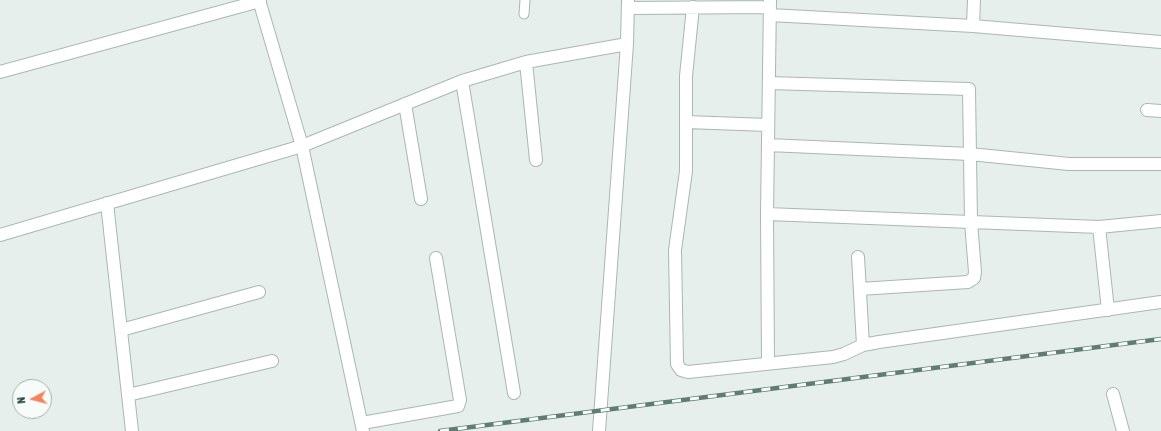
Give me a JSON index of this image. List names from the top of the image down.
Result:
{
  "north": "left"
}
